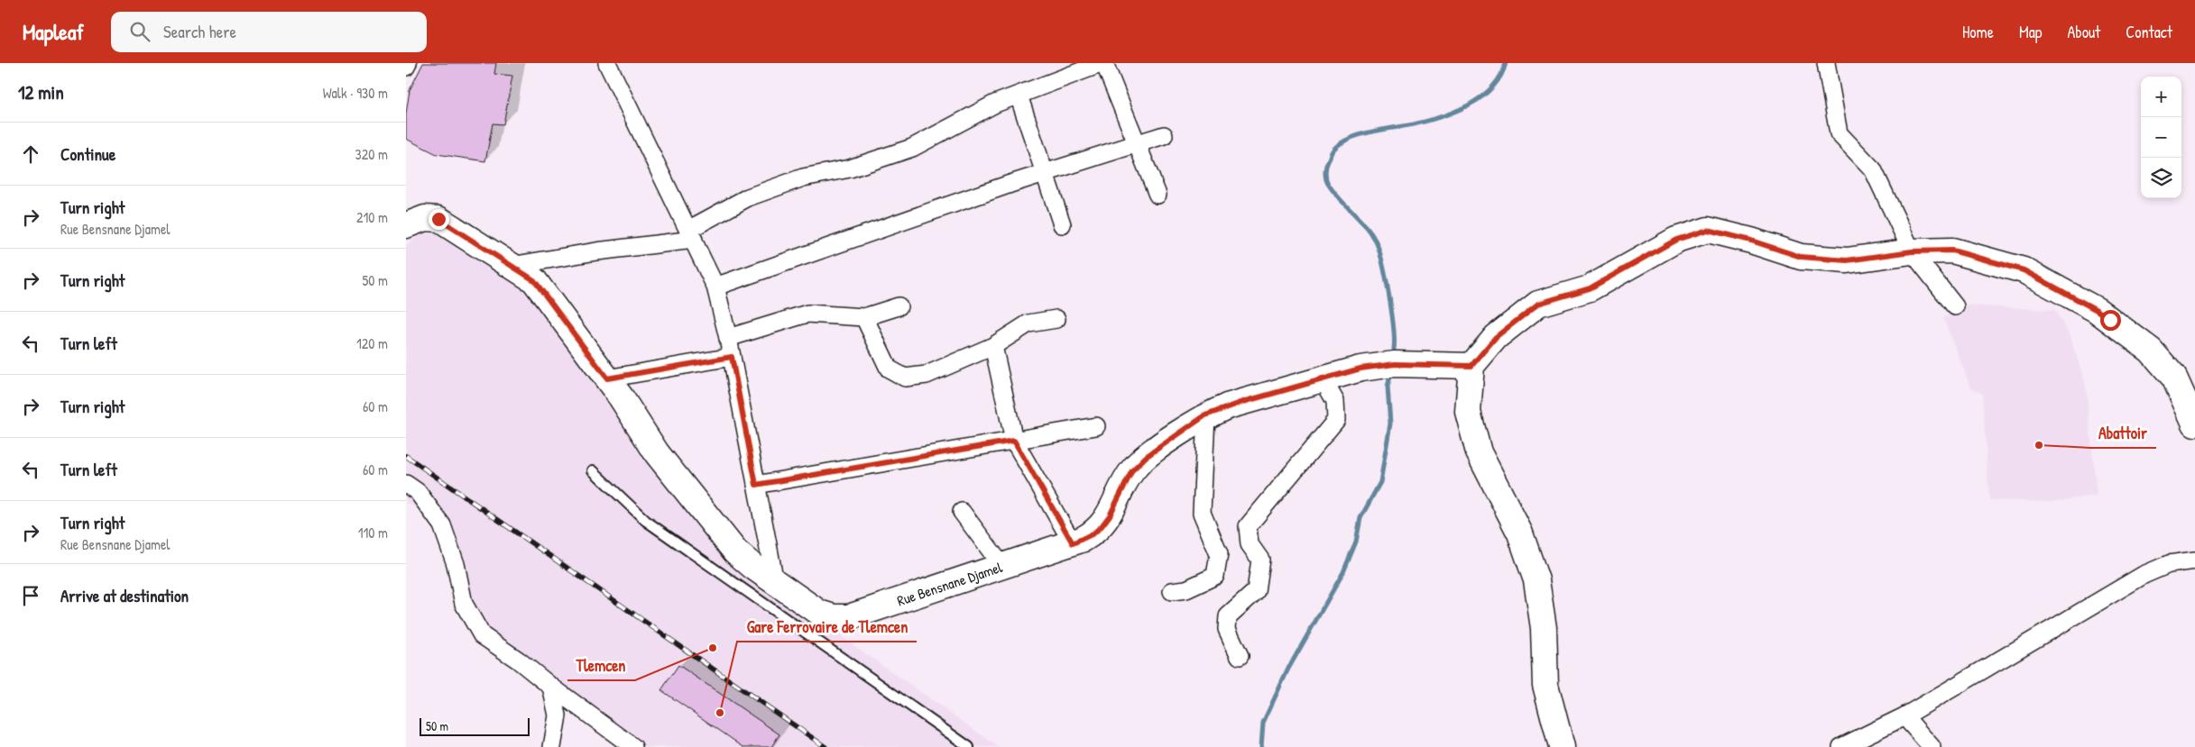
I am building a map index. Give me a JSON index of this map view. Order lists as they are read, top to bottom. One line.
{"streets":{"main road":["Rue Bensnane Djamel"]},"places":["Abattoir","Tlemcen","Gare Ferrovaire de Tlemcen"],"scale_bar":"50 m","page":{"header":"Mapleaf","search":"Search here","nav":["Home","Map","About","Contact"],"heading":["12 min","Walk · 930 m"],"map_buttons":["+","−"],"list":[["Continue","320 m"],["Turn right","Rue Bensnane Djamel","210 m"],["Turn right","50 m"],["Turn left","120 m"],["Turn right","60 m"],["Turn left","60 m"],["Turn right","Rue Bensnane Djamel","110 m"],"Arrive at destination"],"scale":"50 m"}}
